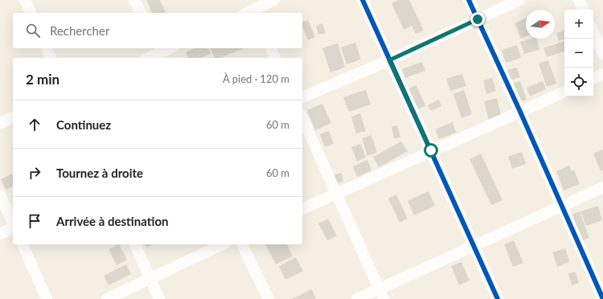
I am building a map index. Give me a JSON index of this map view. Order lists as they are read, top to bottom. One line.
{"north":"right","page":{"map_buttons":["+","−"],"search":"Rechercher","heading":["2 min","À pied · 120 m"],"list":[["Continuez","60 m"],["Tournez à droite","60 m"],"Arrivée à destination"]}}
